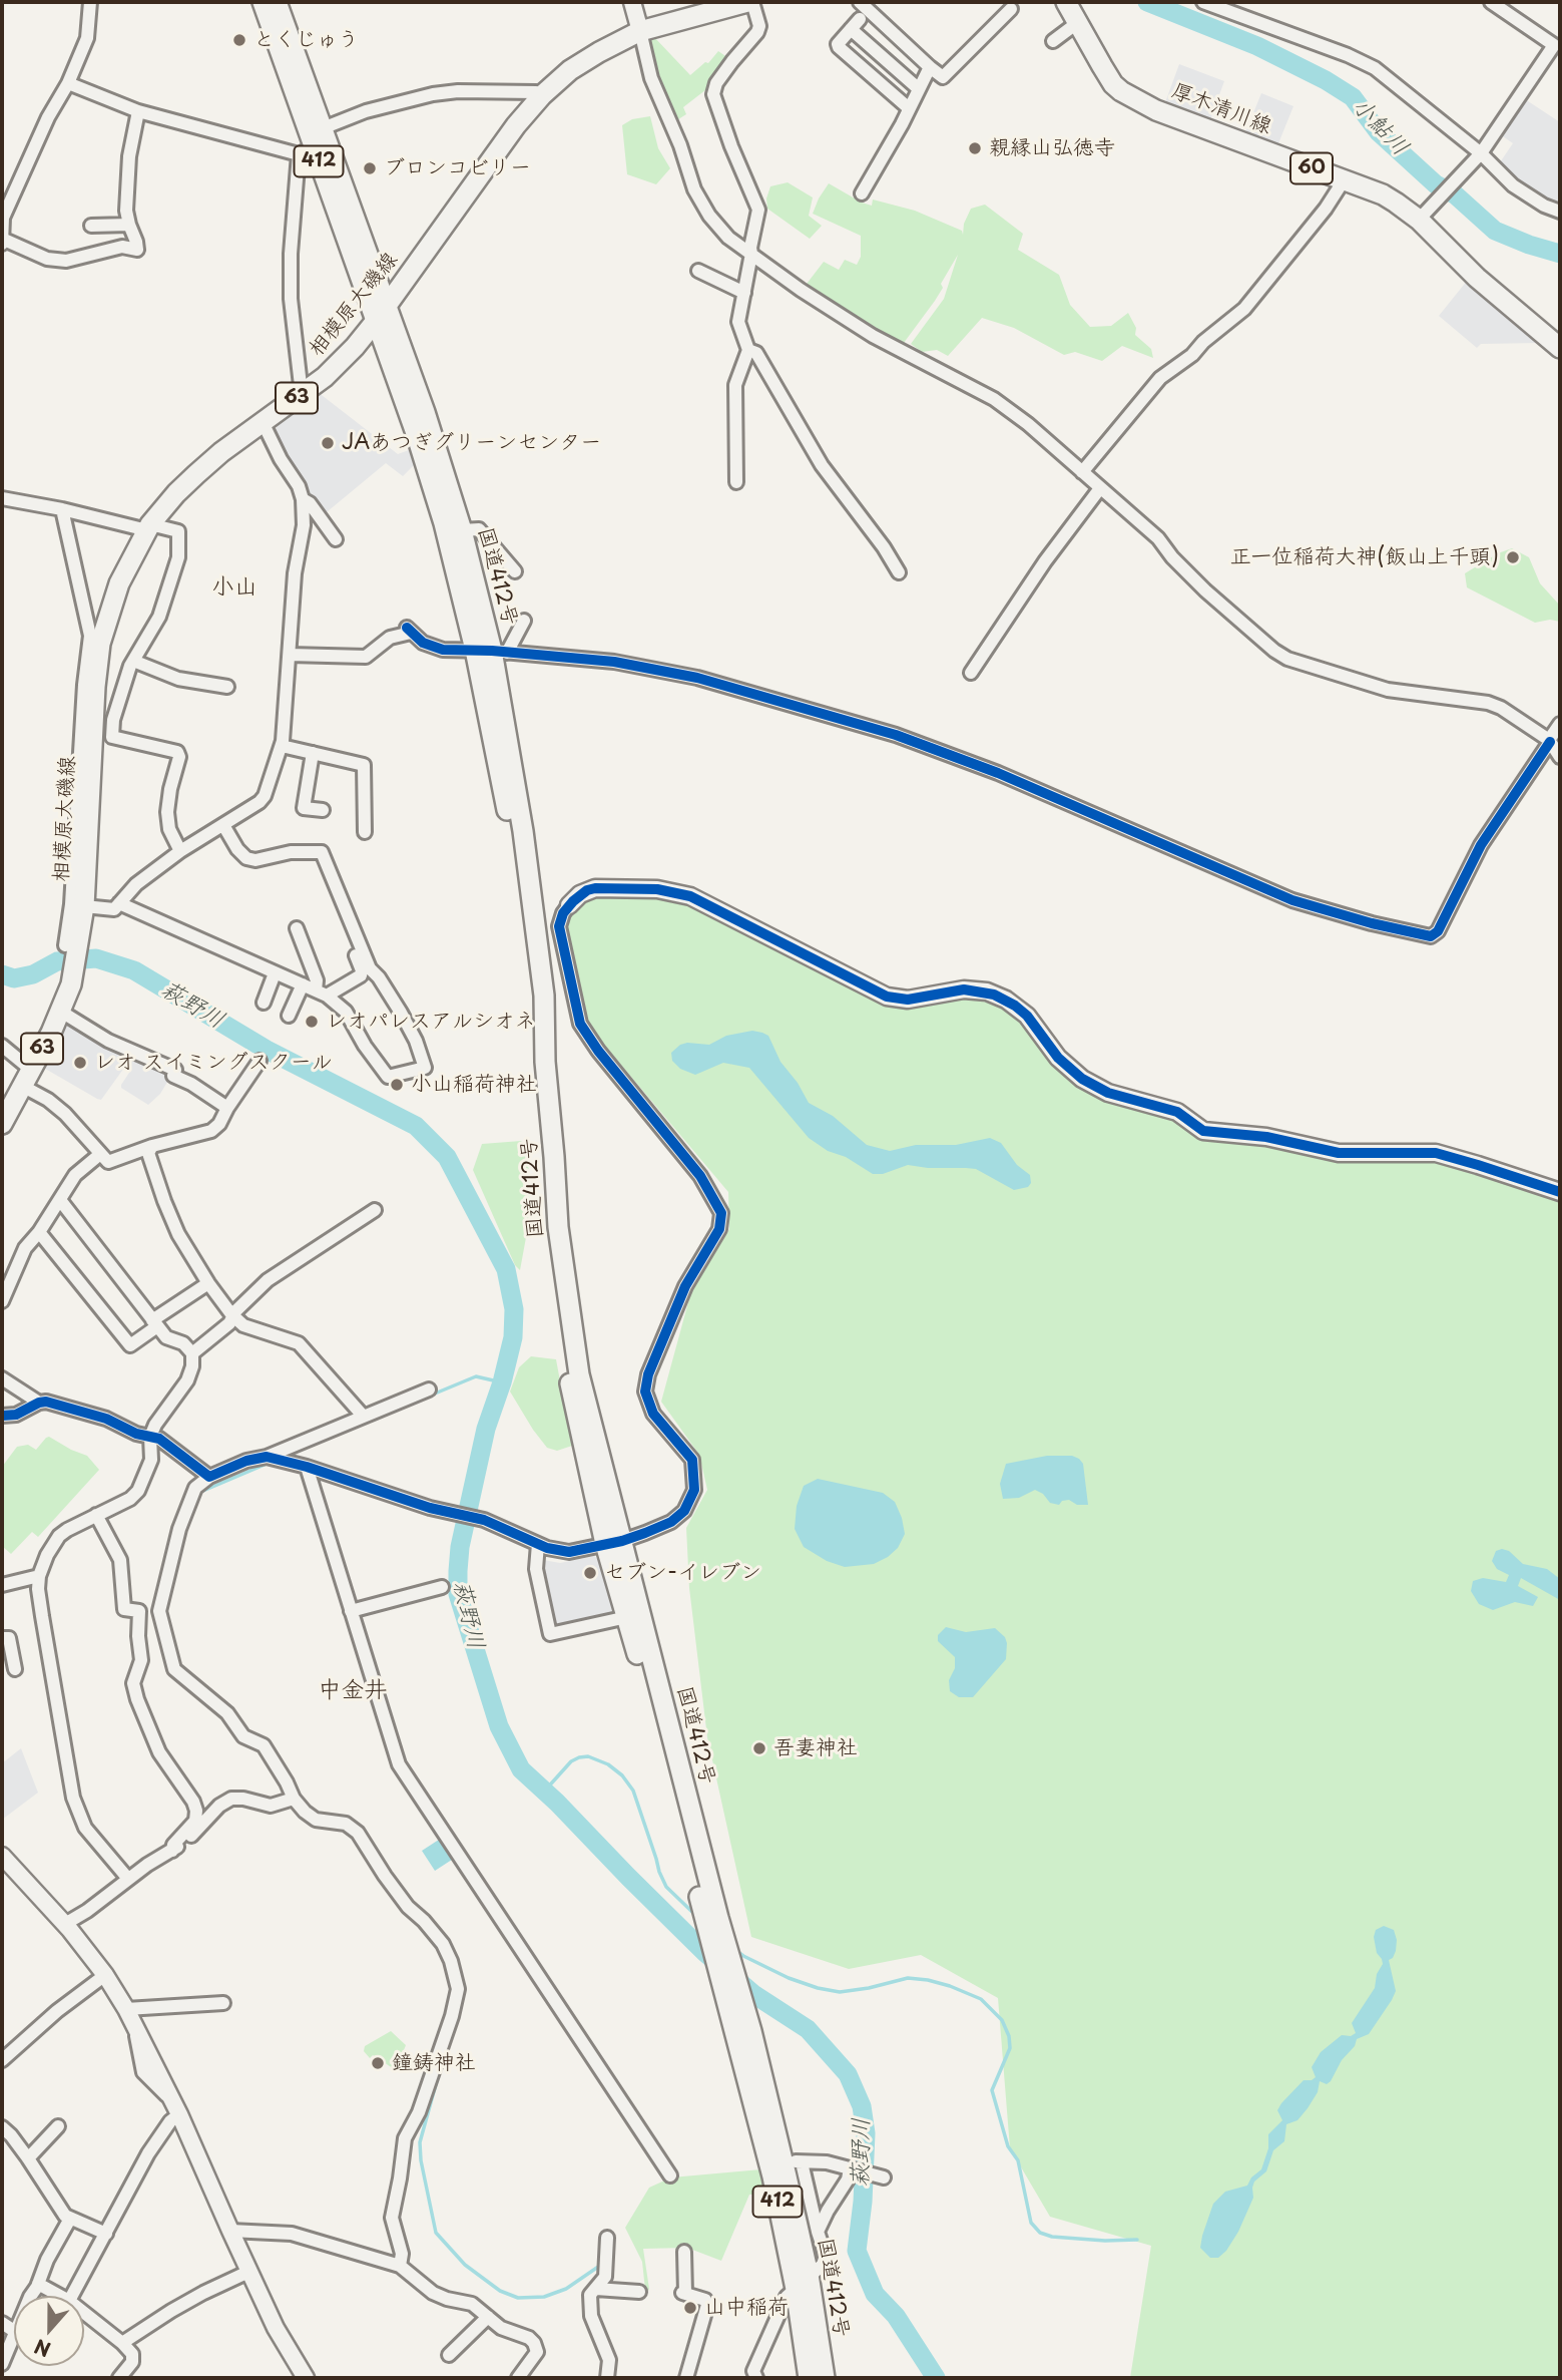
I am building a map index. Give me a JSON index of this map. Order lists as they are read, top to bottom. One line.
{"streets":{"main road":["厚木清川線","412","60","相模原大磯線","63","国道412号"]},"crossings":[["相模原大磯線","国道412号"]],"districts":["小山","中金井"],"water":["小鮎川","萩野川"],"places":["とくじゅう","親縁山弘徳寺","ブロンコビリー","JAあつぎグリーンセンター","正一位稲荷大神(飯山上千頭)","レオパレスアルシオネ","レオ スイミングスクール","小山稲荷神社","セブン-イレブン","吾妻神社","鐘鋳神社","山中稲荷"],"north":"bottom"}
